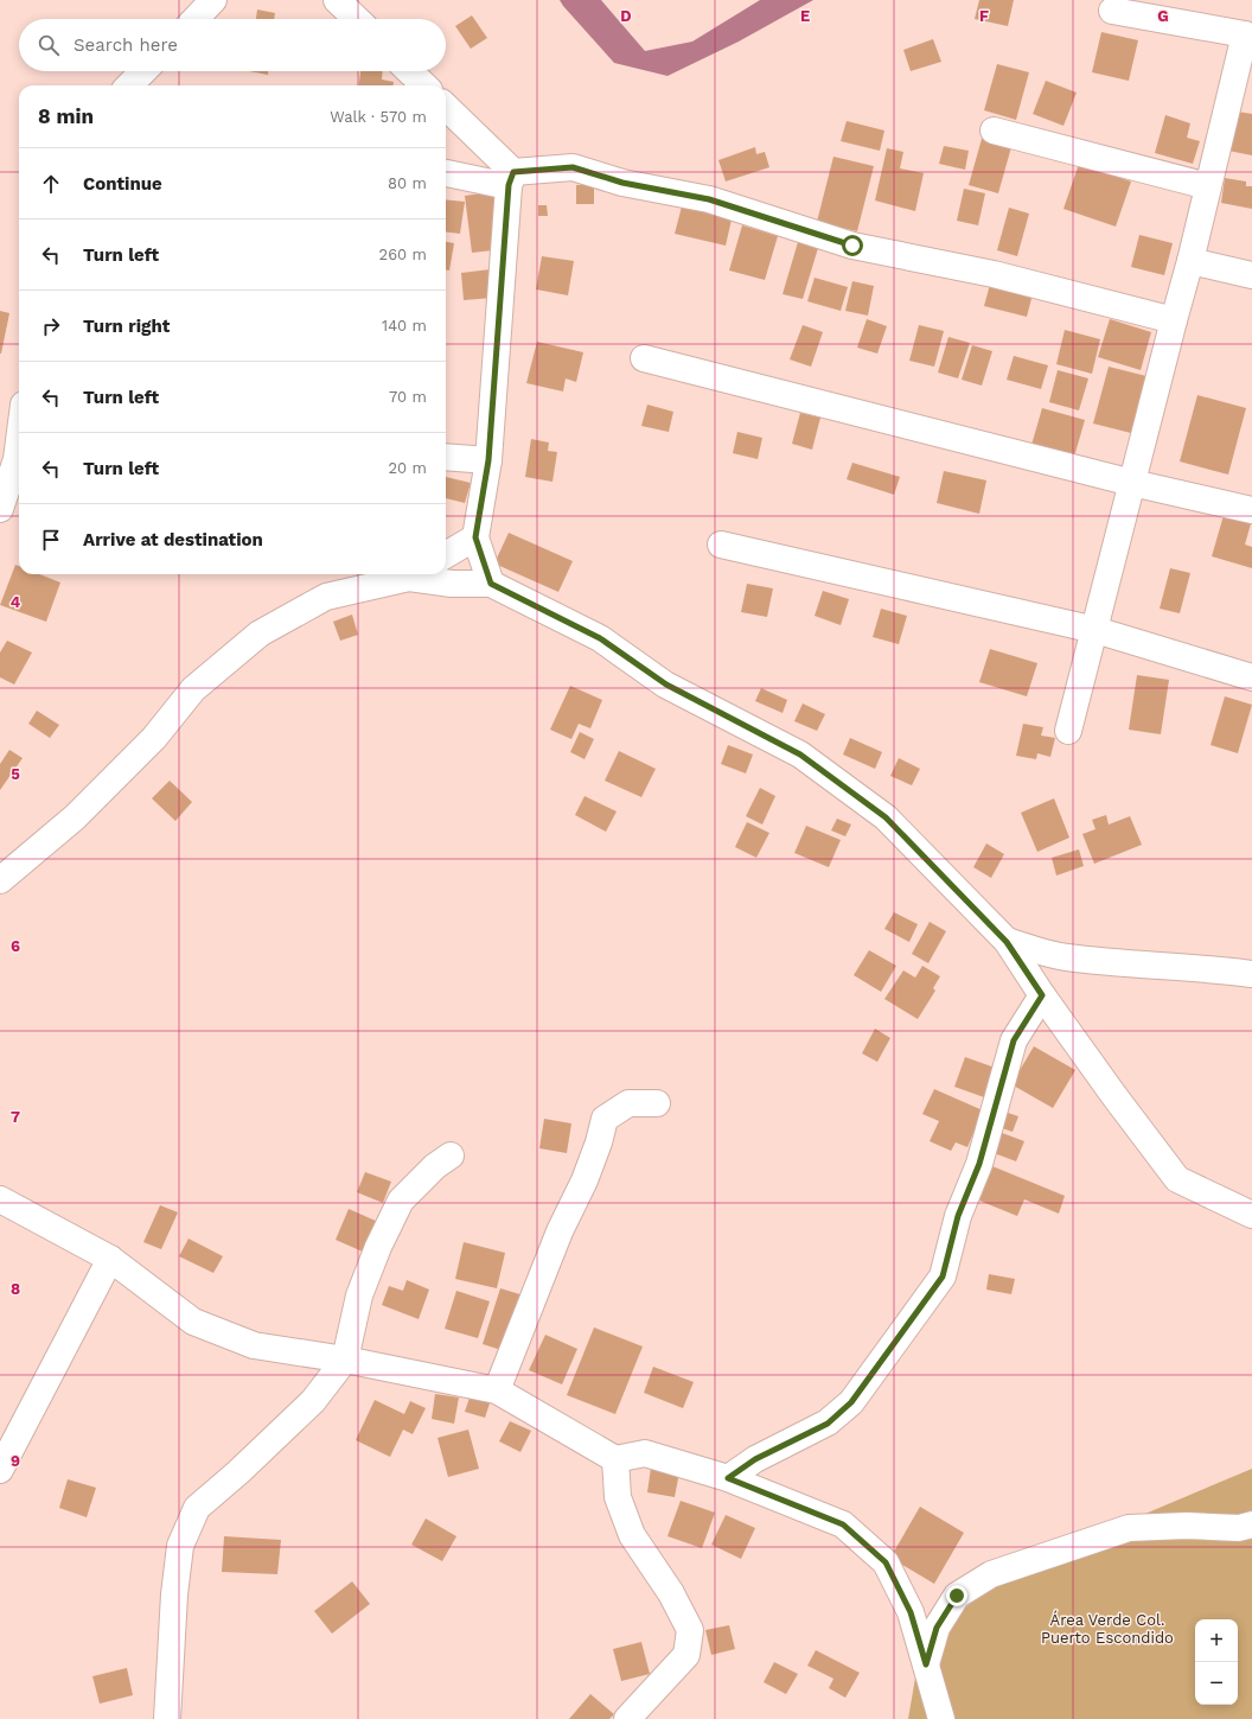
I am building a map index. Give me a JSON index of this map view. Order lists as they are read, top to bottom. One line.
{"parks":["Área Verde Col. Puerto Escondido"],"page":{"search":"Search here","heading":["8 min","Walk · 570 m"],"list":[["Continue","80 m"],["Turn left","260 m"],["Turn right","140 m"],["Turn left","70 m"],["Turn left","20 m"],"Arrive at destination"],"map_buttons":["+","−"]},"grid":{"columns":["D","E","F","G"],"rows":["4","5","6","7","8","9"]}}
